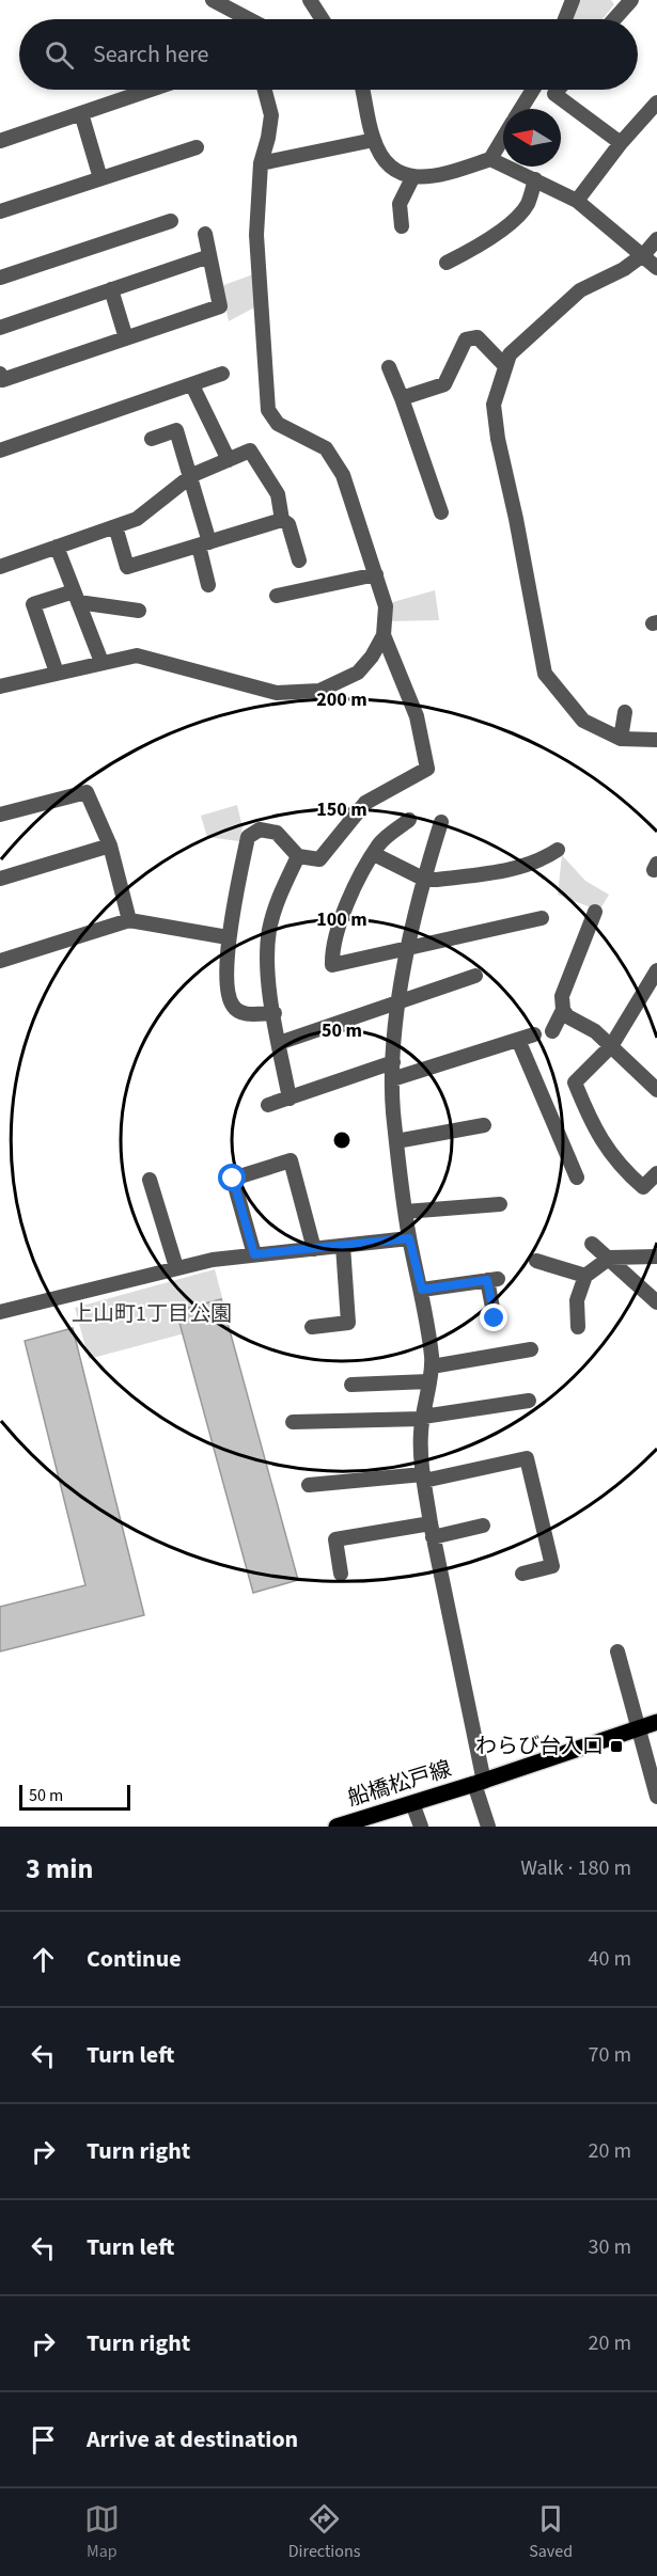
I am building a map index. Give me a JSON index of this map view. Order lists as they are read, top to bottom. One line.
{"streets":{"main road":["船橋松戸線"]},"parks":["上山町1丁目公園"],"places":{"transit":["わらび台入口"]},"scale_bar":"50 m","north":"left","page":{"search":"Search here","scale":"50 m","heading":["3 min","Walk · 180 m"],"list":[["Continue","40 m"],["Turn left","70 m"],["Turn right","20 m"],["Turn left","30 m"],["Turn right","20 m"],"Arrive at destination"],"nav":["Map","Directions","Saved"]},"rings":["200 m","150 m","100 m","50 m"]}
